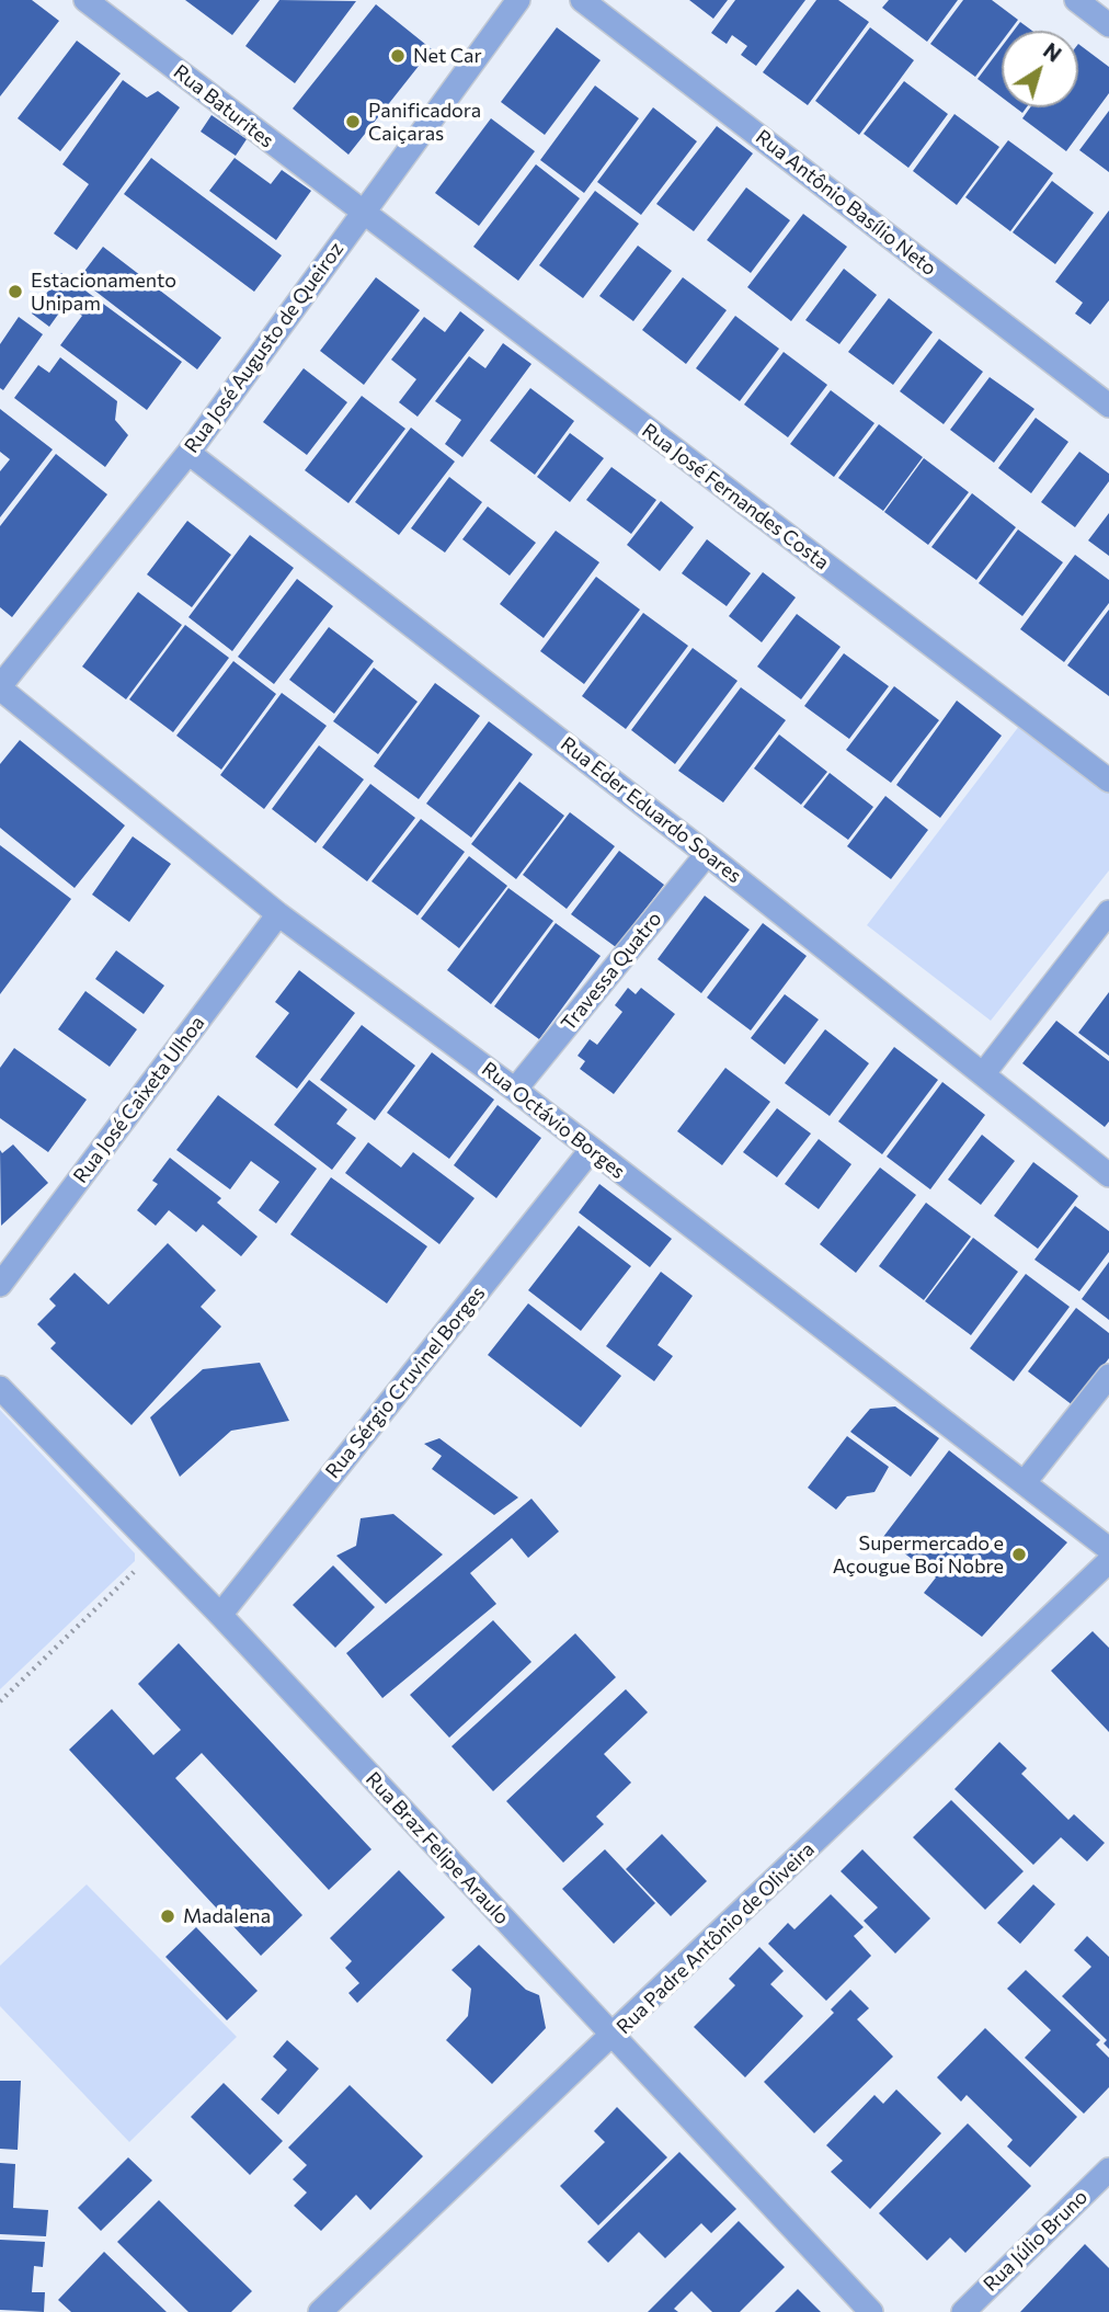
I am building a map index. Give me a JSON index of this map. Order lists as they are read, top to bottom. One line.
{"streets":{"street":["Rua Baturites","Rua Antônio Basílio Neto","Rua José Augusto de Queiroz","Rua José Fernandes Costa","Rua Eder Eduardo Soares","Travessa Quatro","Rua José Caixeta Ulhoa","Rua Octávio Borges","Rua Sérgio Cruvinel Borges","Rua Braz Felipe Araulo","Rua Padre Antônio de Oliveira","Rua Júlio Bruno"]},"crossings":[["Rua Baturites","Rua José Augusto de Queiroz"],["Rua Baturites","Rua José Fernandes Costa"],["Rua José Augusto de Queiroz","Rua José Fernandes Costa"],["Rua José Augusto de Queiroz","Rua Eder Eduardo Soares"],["Rua José Augusto de Queiroz","Rua Octávio Borges"],["Rua Eder Eduardo Soares","Travessa Quatro"],["Travessa Quatro","Rua Octávio Borges"],["Rua José Caixeta Ulhoa","Rua Octávio Borges"],["Rua Octávio Borges","Rua Sérgio Cruvinel Borges"],["Rua Sérgio Cruvinel Borges","Rua Braz Felipe Araulo"],["Rua Braz Felipe Araulo","Rua Padre Antônio de Oliveira"]],"places":["Net Car","Panificadora Caiçaras","Estacionamento Unipam","Supermercado e Açougue Boi Nobre","Madalena"],"north":"top right"}
